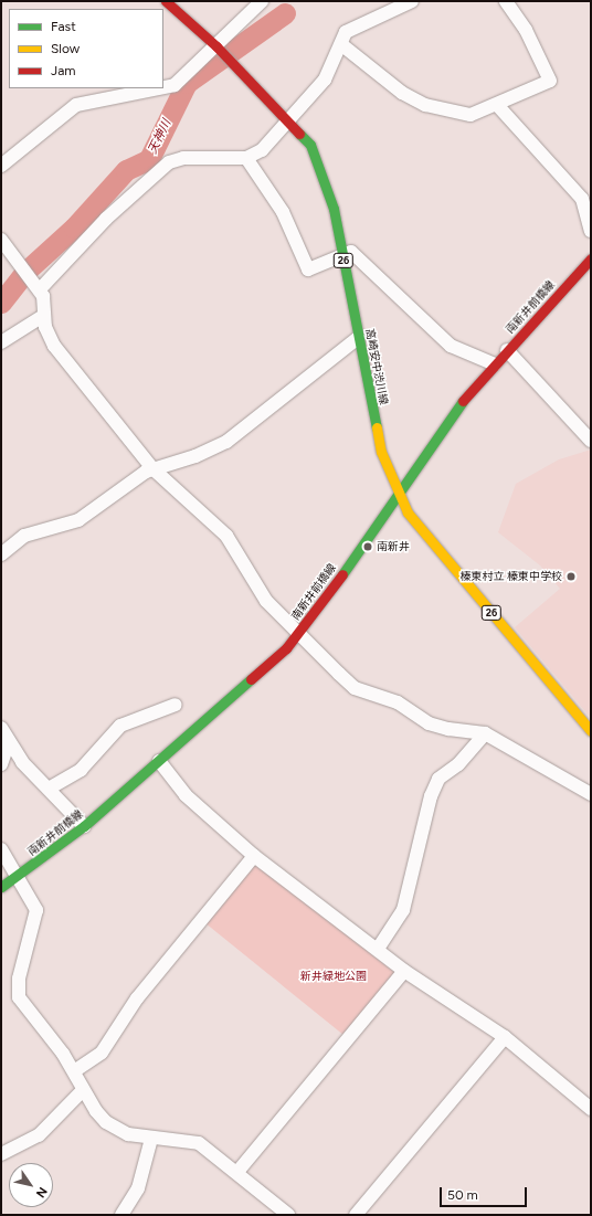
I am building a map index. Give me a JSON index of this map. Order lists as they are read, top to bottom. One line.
{"streets":{"main road":["26","南新井前橋線","高崎安中渋川線"]},"crossings":[["南新井前橋線","高崎安中渋川線"]],"water":["天神川"],"parks":["新井緑地公園"],"places":["南新井","榛東村立 榛東中学校"],"legend":["Fast","Slow","Jam"],"scale_bar":"50 m","north":"bottom right"}
